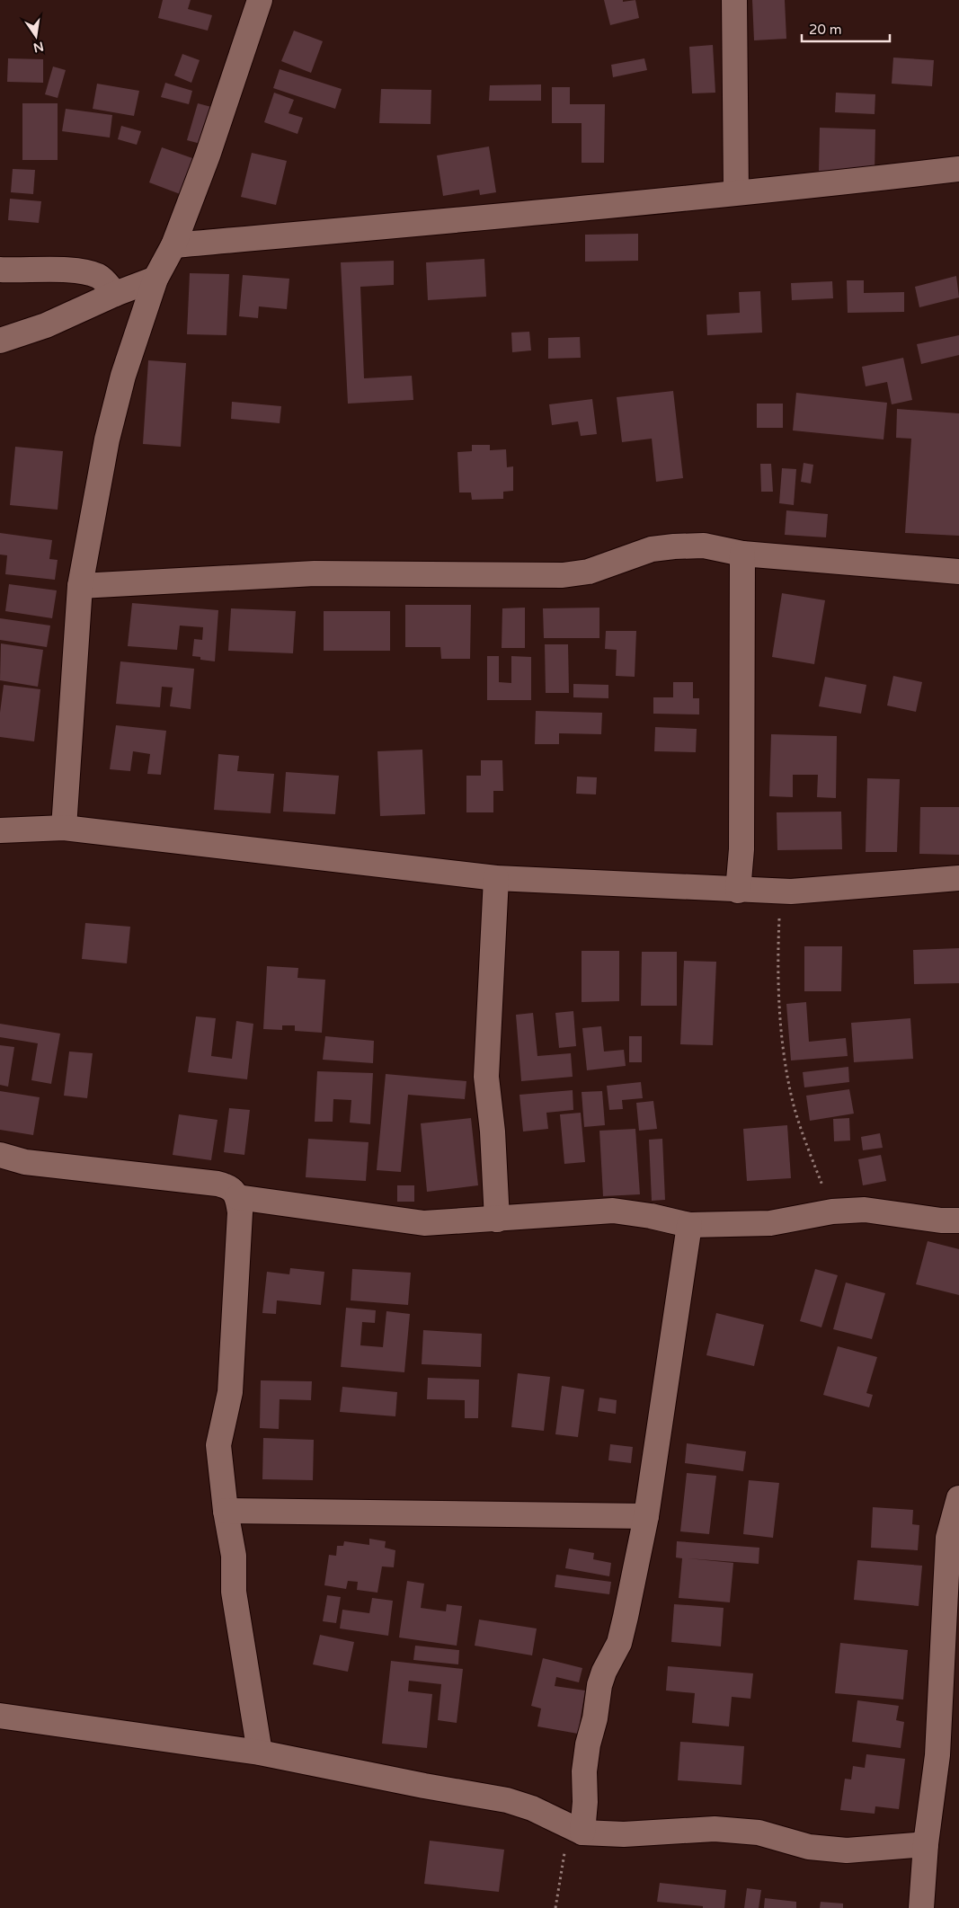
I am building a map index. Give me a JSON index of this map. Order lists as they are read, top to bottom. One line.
{"scale_bar":"20 m","north":"bottom"}
